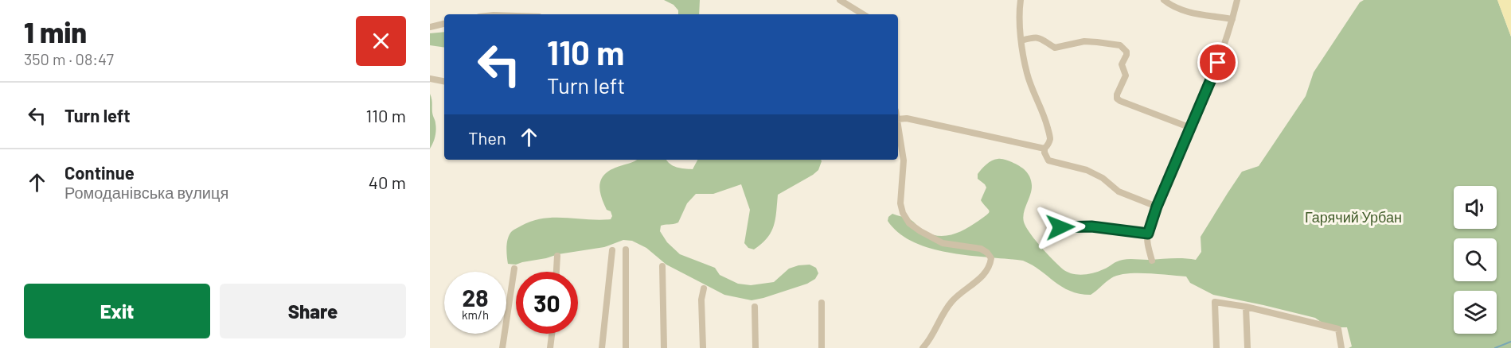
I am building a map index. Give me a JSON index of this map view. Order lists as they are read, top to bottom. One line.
{"parks":["Гарячий Урбан"],"page":{"heading":["1 min","350 m · 08:47"],"turn":["110 m","Turn left"],"list":[{"name":"Turn left","value":"110 m"},{"name":"Continue","note":"Ромоданівська вулиця","value":"40 m"}],"then":"Then","speed":"28 km/h","limit":"30","buttons":["Exit","Share"]}}
